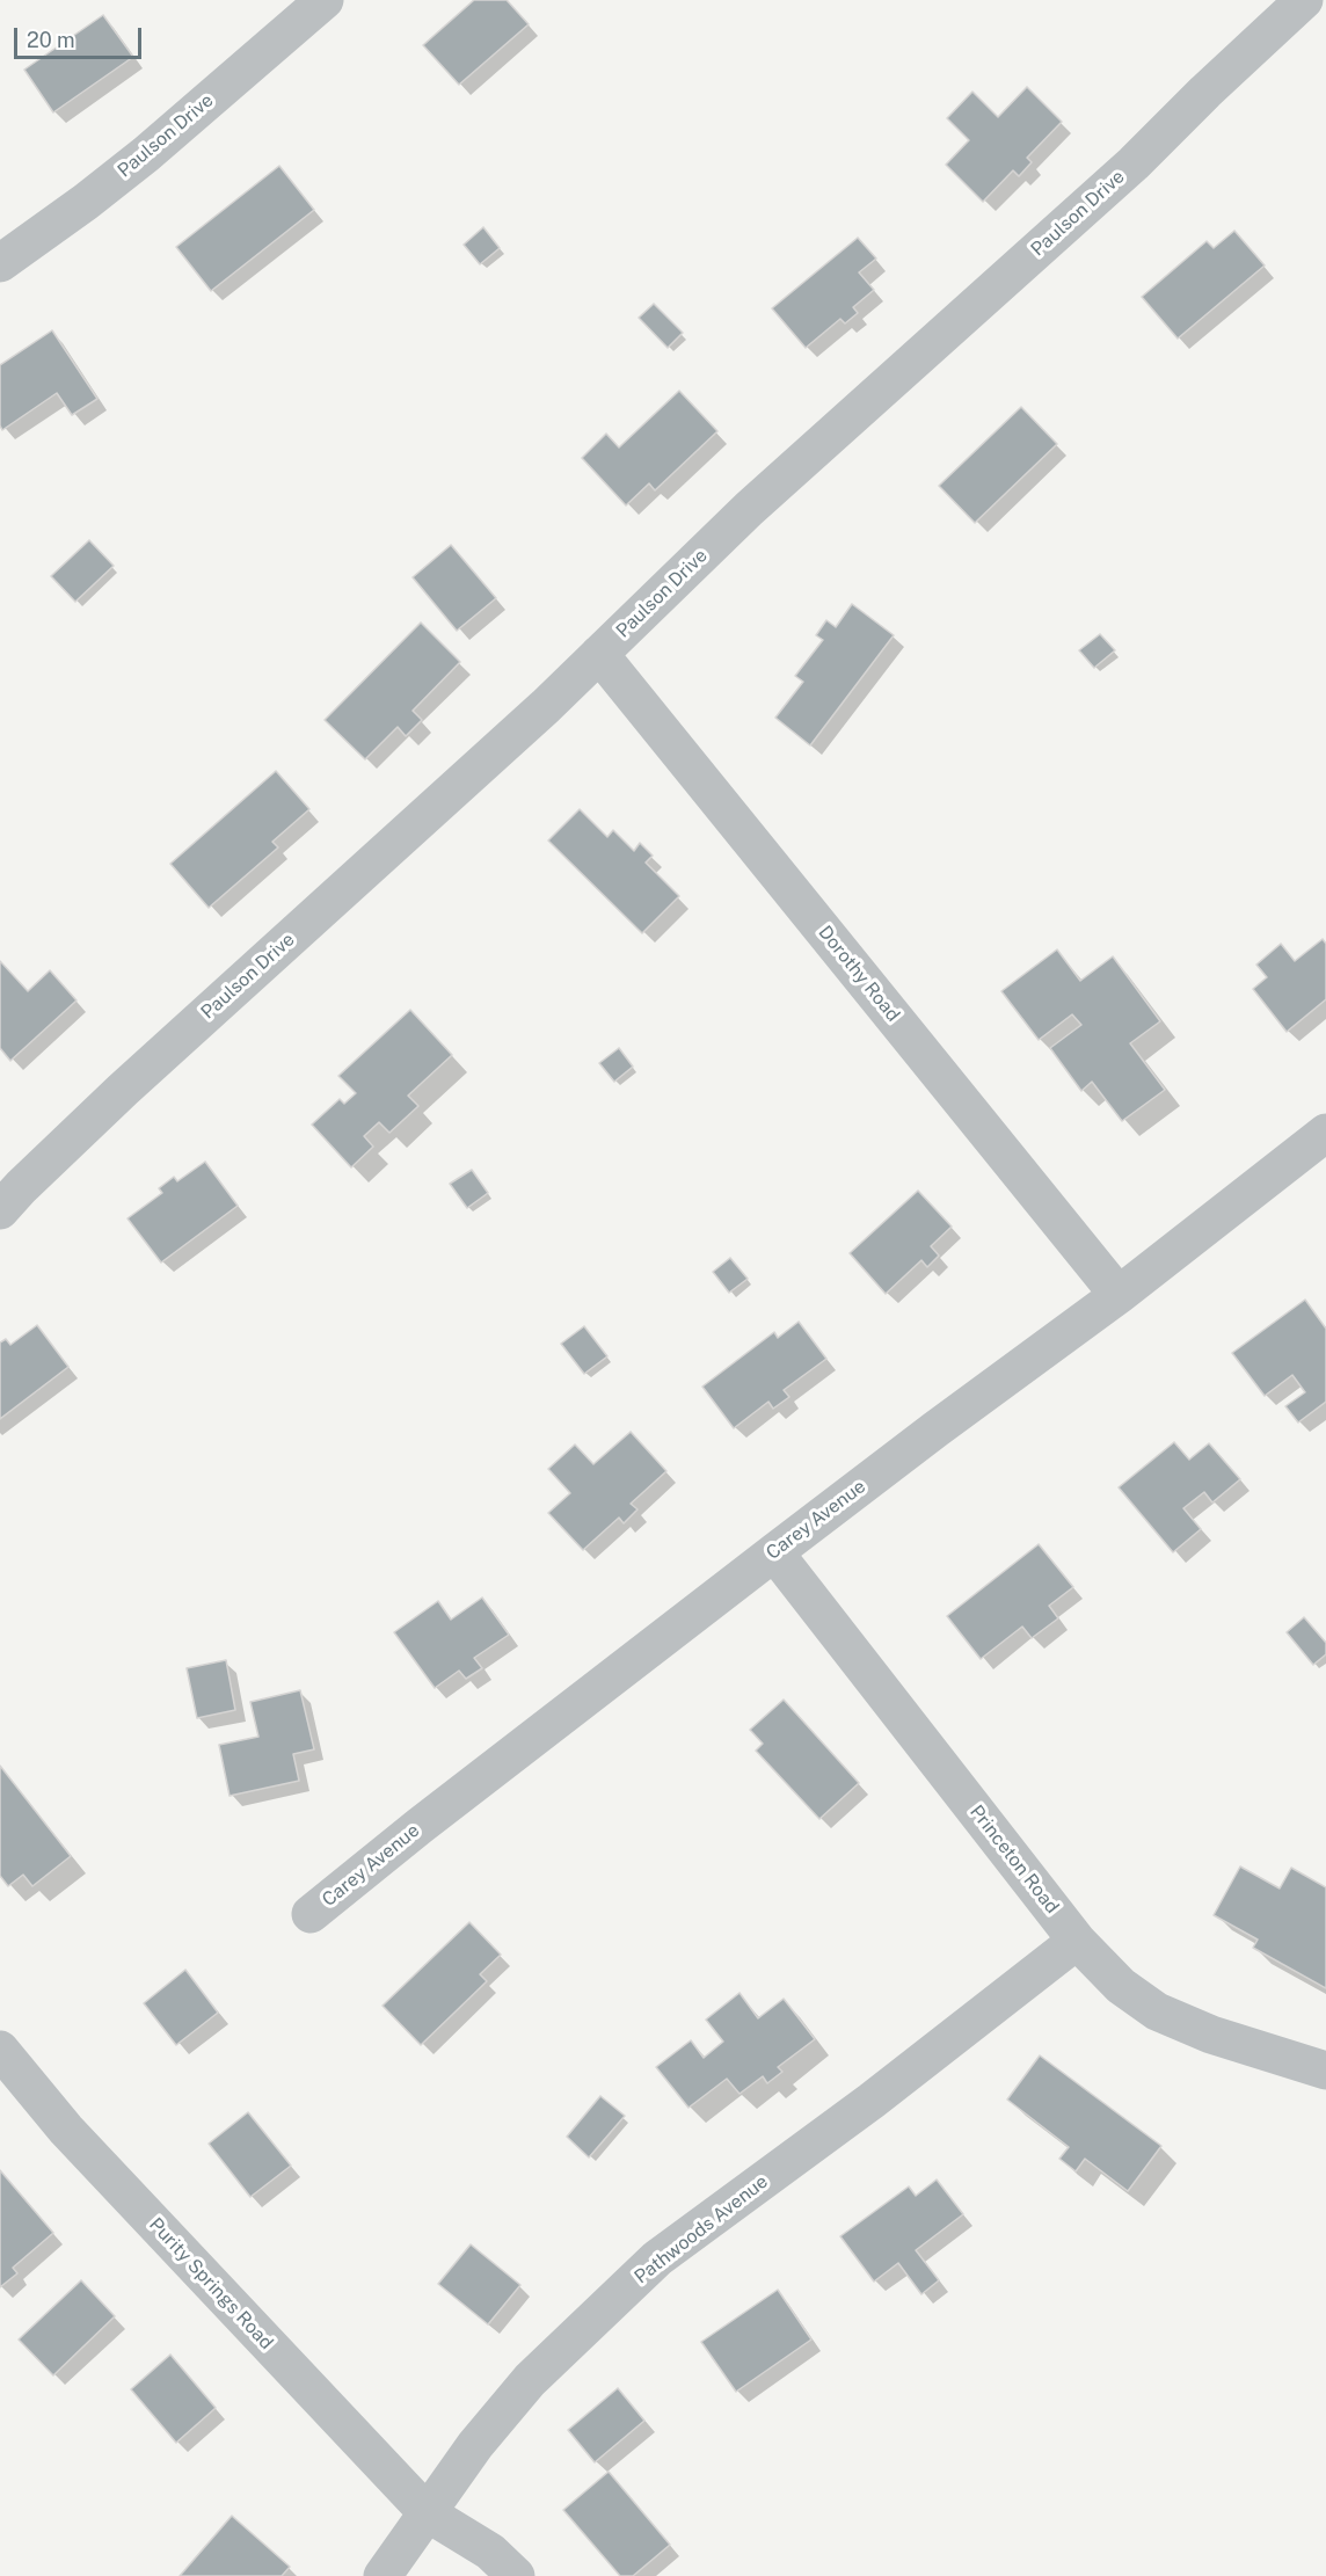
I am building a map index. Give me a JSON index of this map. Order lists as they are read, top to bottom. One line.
{"streets":{"street":["Paulson Drive","Dorothy Road","Carey Avenue","Princeton Road","Pathwoods Avenue","Purity Springs Road"]},"crossings":[["Paulson Drive","Dorothy Road"],["Dorothy Road","Carey Avenue"],["Carey Avenue","Princeton Road"],["Princeton Road","Pathwoods Avenue"],["Pathwoods Avenue","Purity Springs Road"]],"scale_bar":"20 m"}
